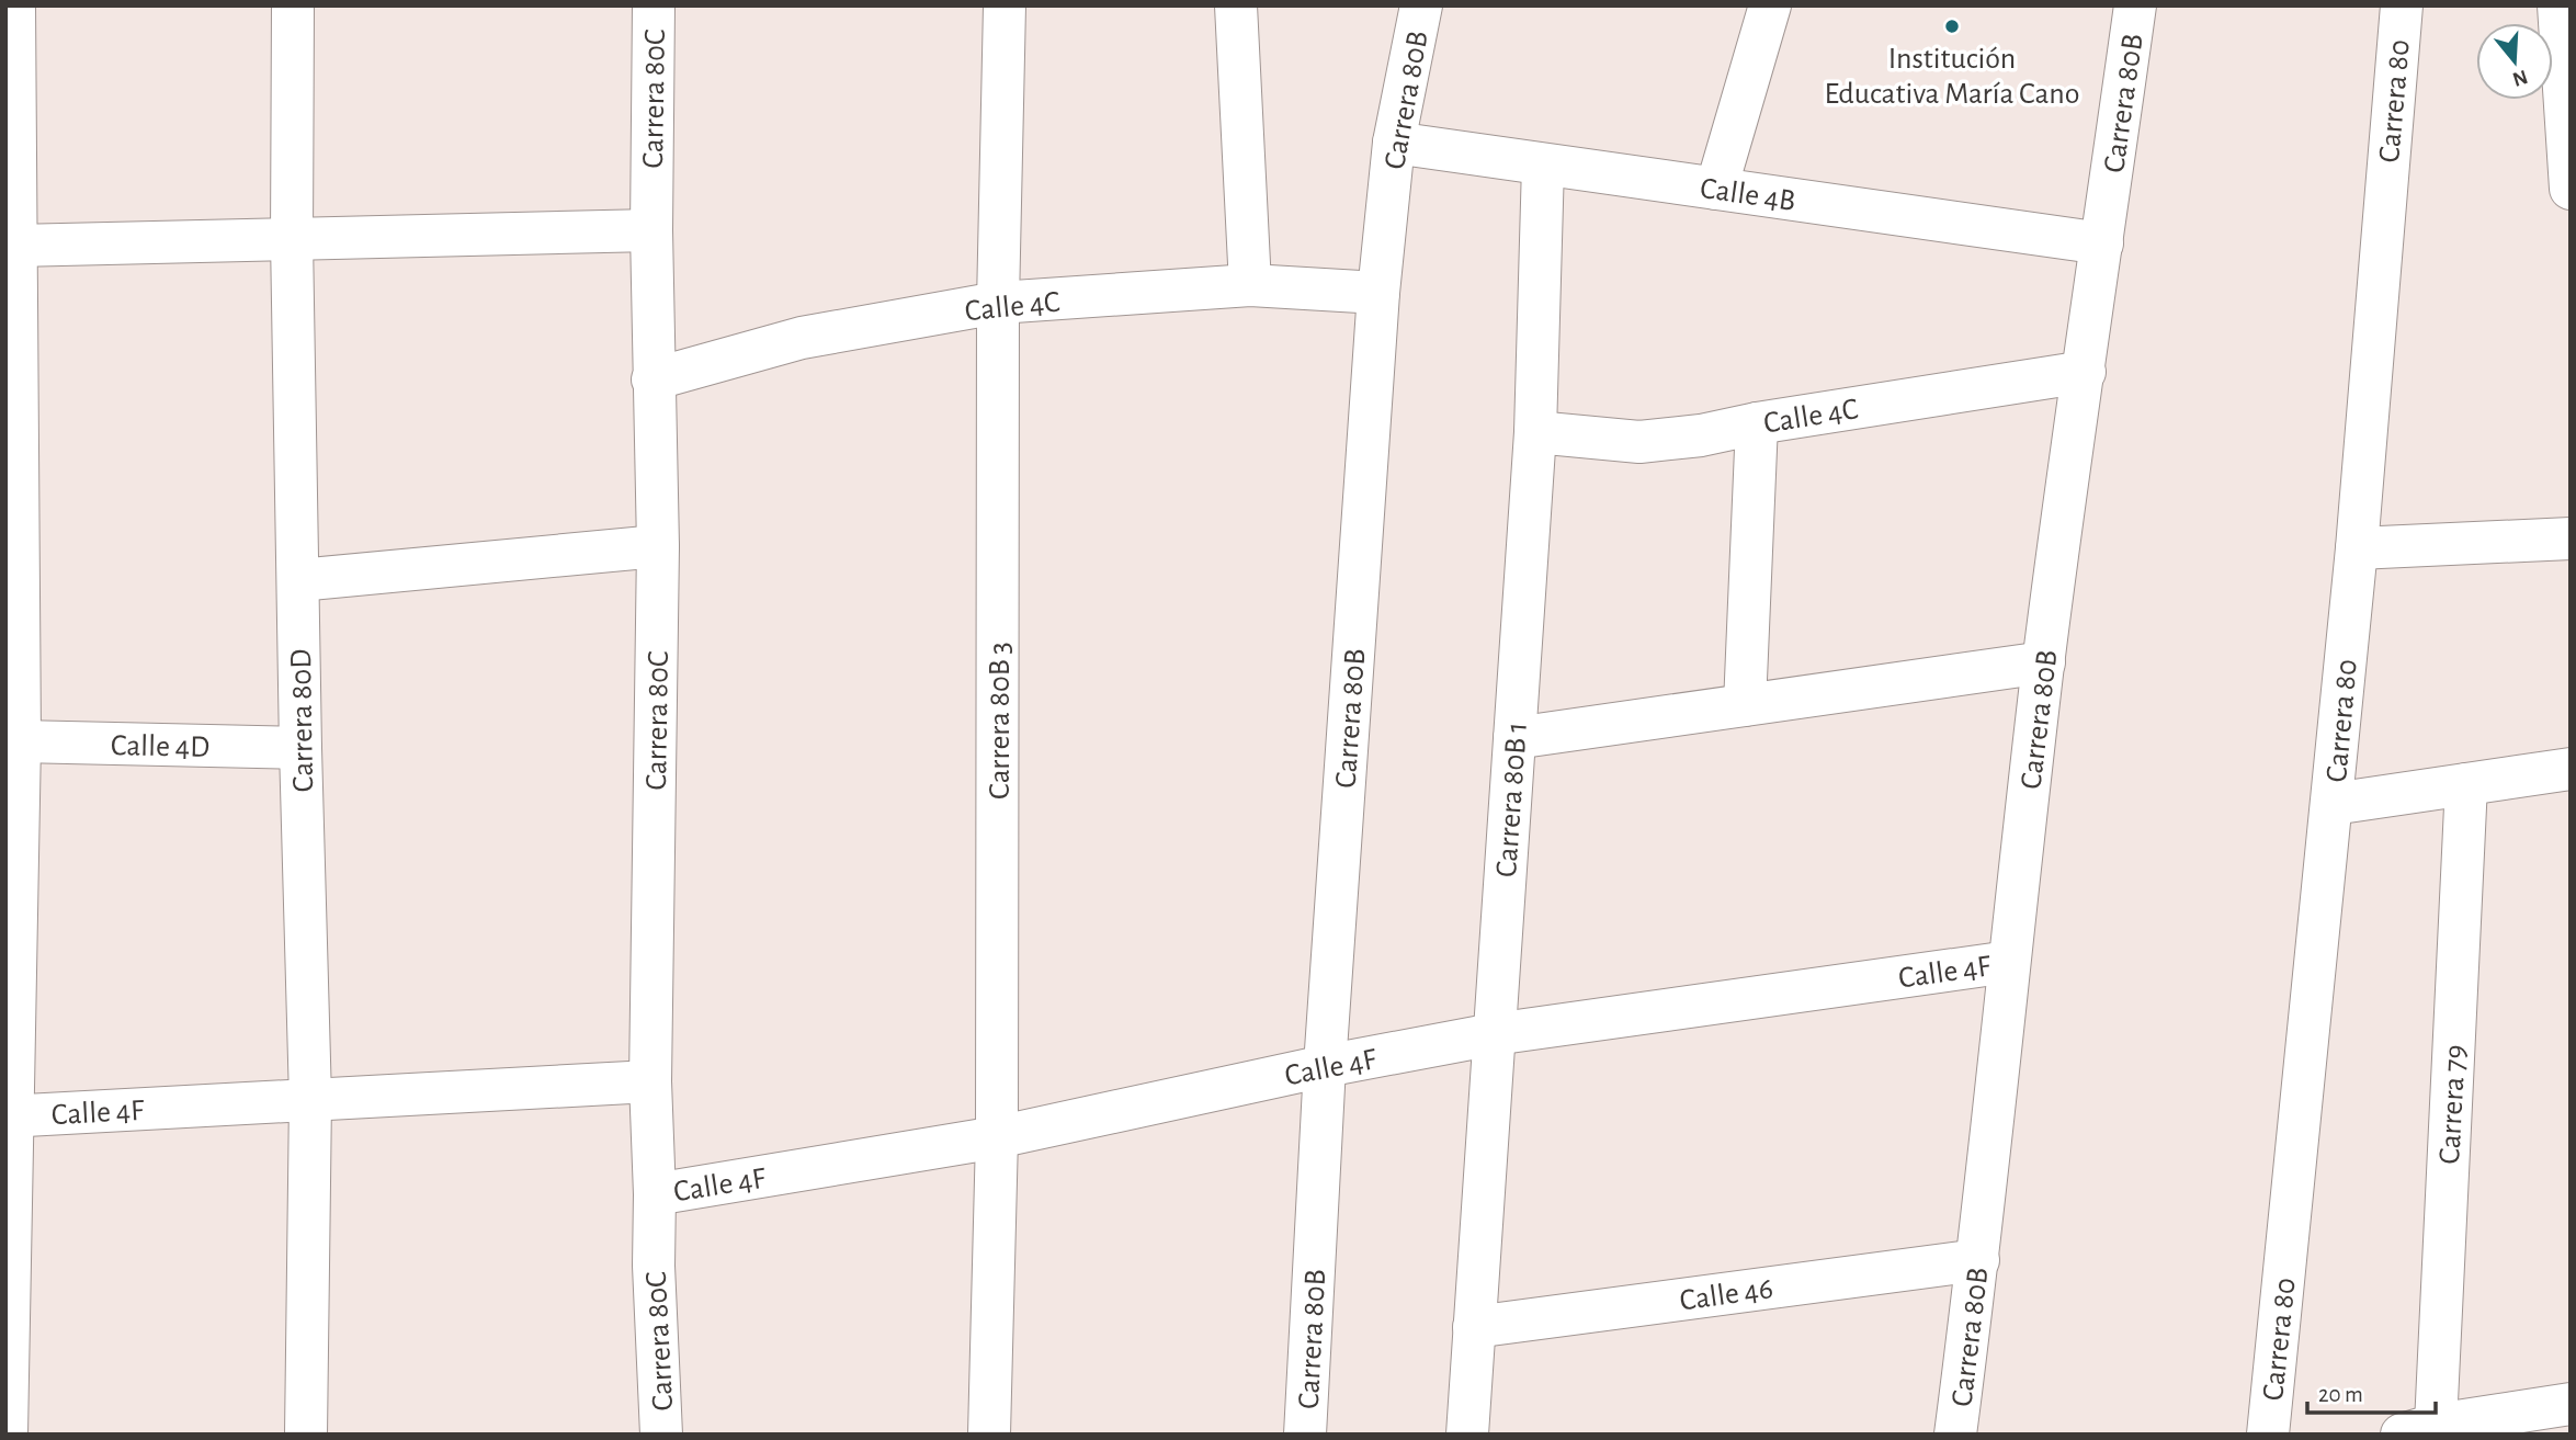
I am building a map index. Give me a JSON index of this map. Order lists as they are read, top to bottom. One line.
{"streets":{"street":["Carrera 80C","Carrera 80B","Carrera 80","Calle 4B","Calle 4C","Carrera 80D","Carrera 80B 3","Calle 4D","Carrera 80B 1","Calle 4F","Carrera 79","Calle 46"]},"crossings":[["Carrera 80C","Calle 4C"],["Carrera 80C","Calle 4F"],["Carrera 80B","Calle 4B"],["Carrera 80B","Calle 4C"],["Carrera 80B","Calle 4F"],["Carrera 80B","Calle 46"],["Calle 4B","Carrera 80B 1"],["Calle 4C","Carrera 80B 3"],["Calle 4C","Carrera 80B 1"],["Carrera 80D","Calle 4D"],["Carrera 80D","Calle 4F"],["Carrera 80B 3","Calle 4F"],["Carrera 80B 1","Calle 4F"],["Carrera 80B 1","Calle 46"]],"places":["Institución Educativa María Cano"],"scale_bar":"20 m","north":"bottom"}
